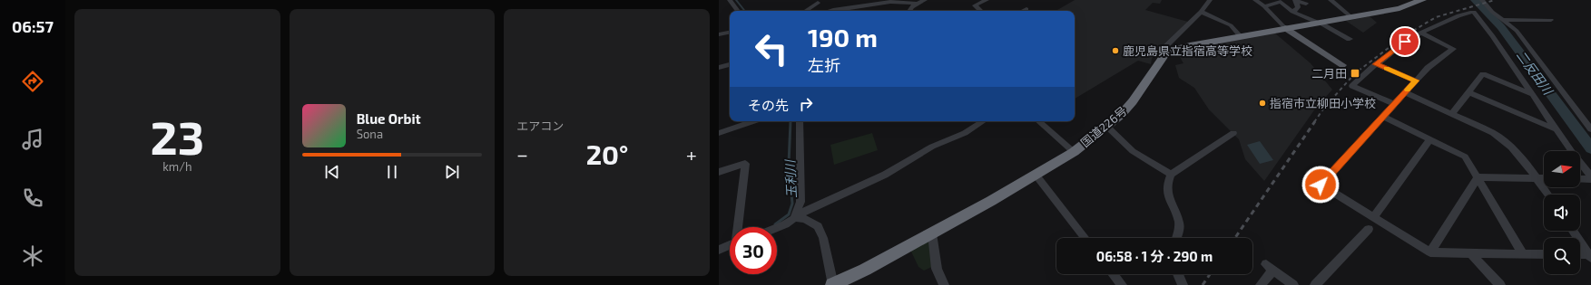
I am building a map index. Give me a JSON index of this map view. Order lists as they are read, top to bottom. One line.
{"streets":{"highway":["国道226号"]},"water":["二反田川","玉利川"],"places":{"other":["鹿児島県立指宿高等学校","指宿市立柳田小学校"],"transit":["二月田"]},"north":"right","page":{"tabs":"06:57","tile":[["23","km/h"],"エアコン"],"turn":["190 m","左折"],"then":"その先","song":["Blue Orbit","Sona"],"heat":["−","20°","+"],"limit":"30","trip":"06:58 · 1 分 · 290 m"}}
